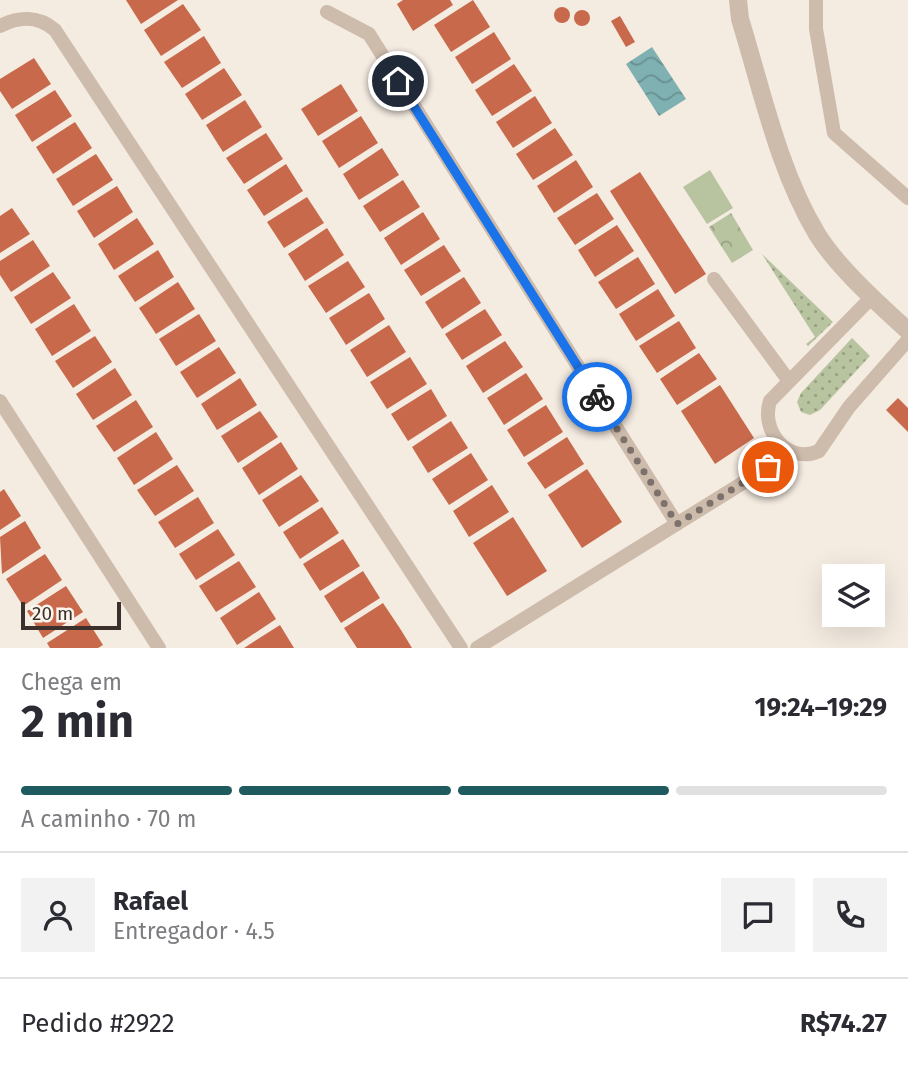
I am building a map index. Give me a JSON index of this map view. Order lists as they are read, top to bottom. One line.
{"scale_bar":"20 m","page":{"scale":"20 m","heading":["2 min","Chega em","19:24–19:29"],"panel":["Rafael","Entregador · 4.5","Pedido #2922","R$74.27"],"bar":"A caminho · 70 m"}}
